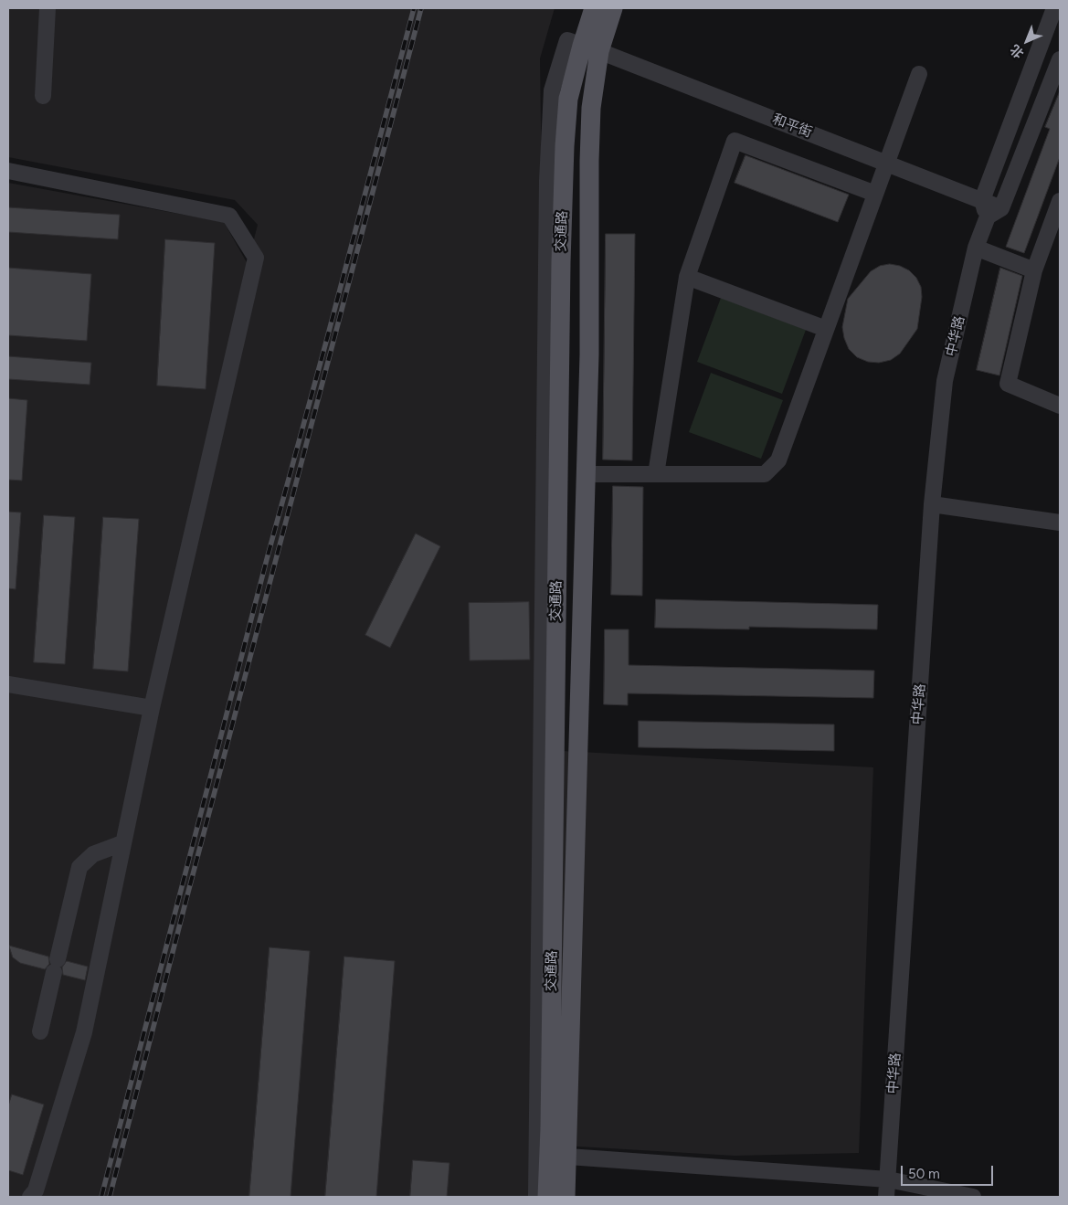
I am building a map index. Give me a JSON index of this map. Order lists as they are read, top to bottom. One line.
{"streets":{"main road":["交通路"],"street":["和平街","中华路"]},"crossings":[["和平街","交通路"]],"scale_bar":"50 m","north":"bottom left"}
